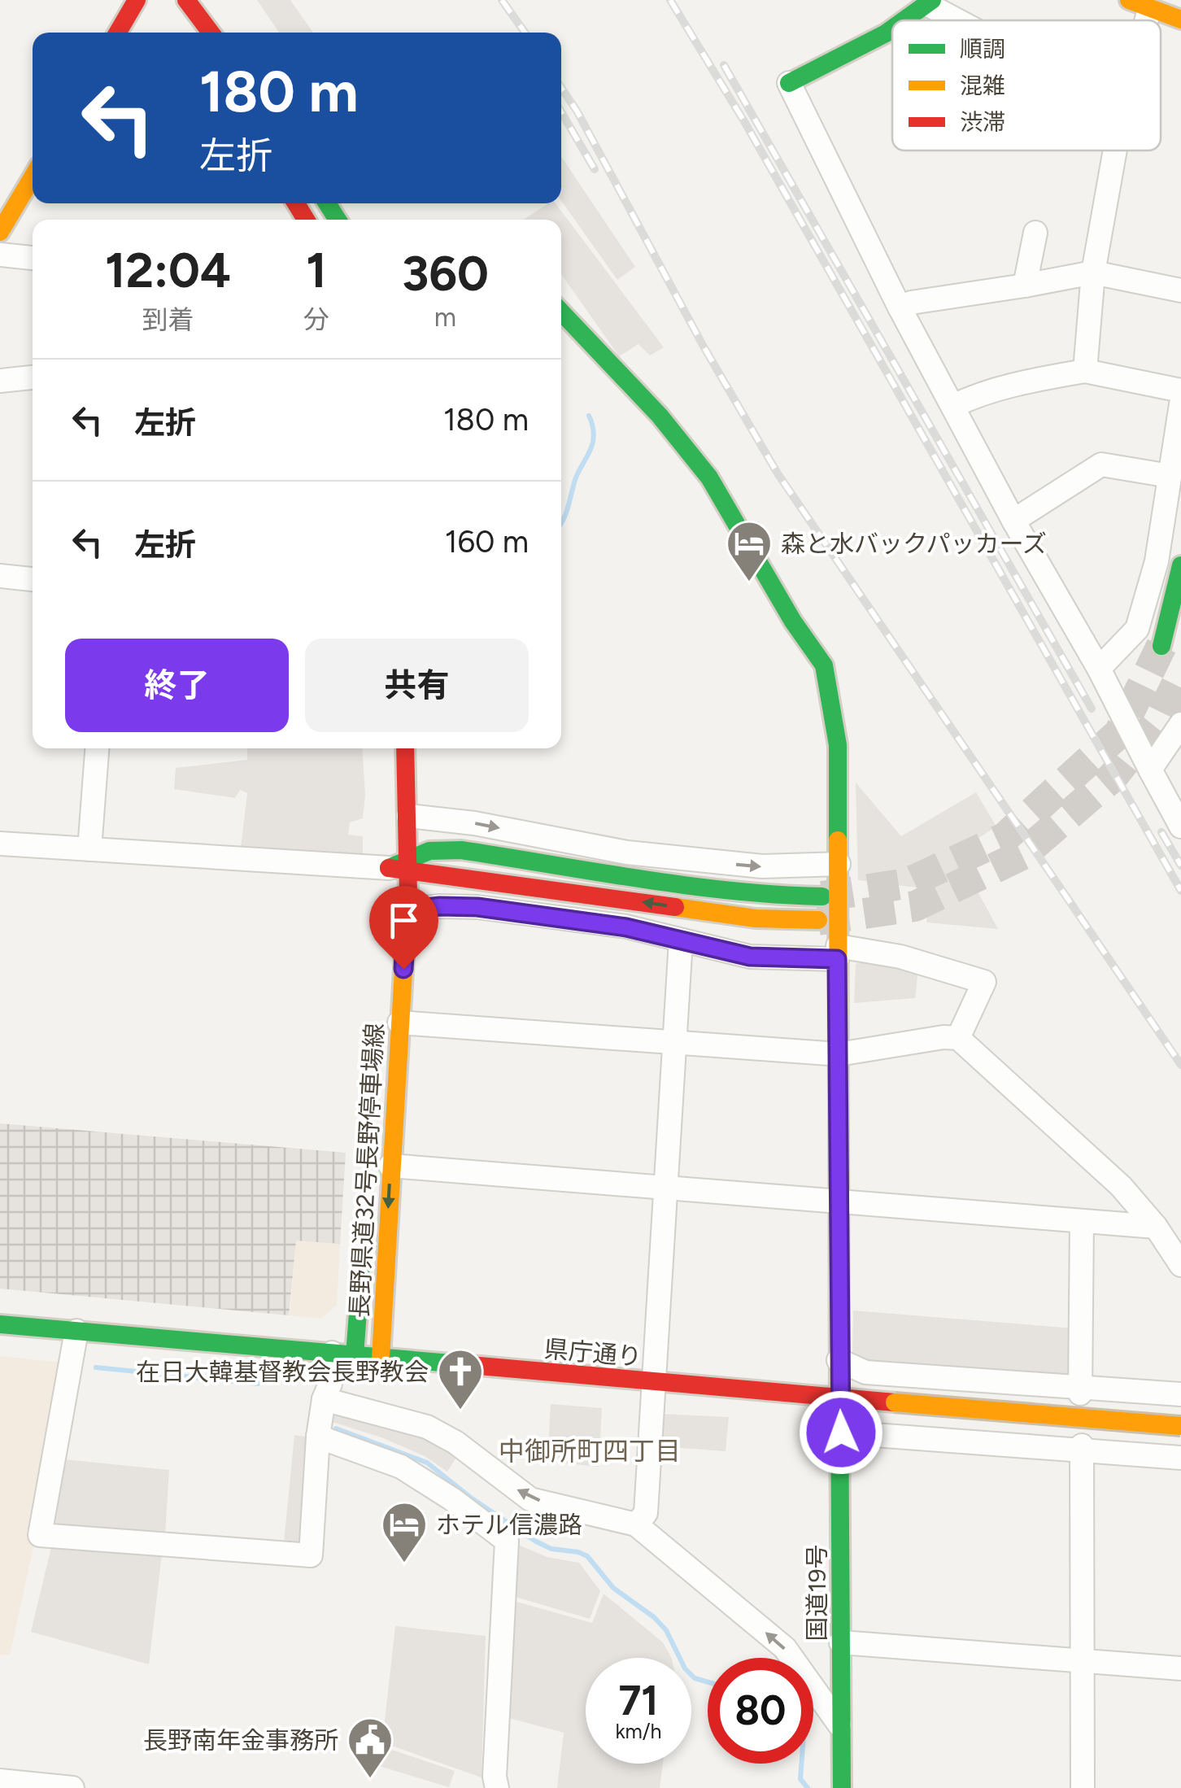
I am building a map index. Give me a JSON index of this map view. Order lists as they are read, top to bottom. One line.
{"streets":{"main road":["長野県道32号長野停車場線","県庁通り","国道19号"]},"crossings":[["長野県道32号長野停車場線","県庁通り"],["県庁通り","国道19号"]],"districts":["中御所町四丁目"],"places":{"hotel":["森と水バックパッカーズ","ホテル信濃路"],"church":["在日大韓基督教会長野教会"],"public building":["長野南年金事務所"]},"legend":["順調","混雑","渋滞"],"page":{"turn":["180 m","左折"],"eta":["12:04","到着","1","分","360","m"],"list":[{"name":"左折","value":"180 m"},{"name":"左折","value":"160 m"}],"buttons":["終了","共有"],"speed":"71 km/h","limit":"80"}}
